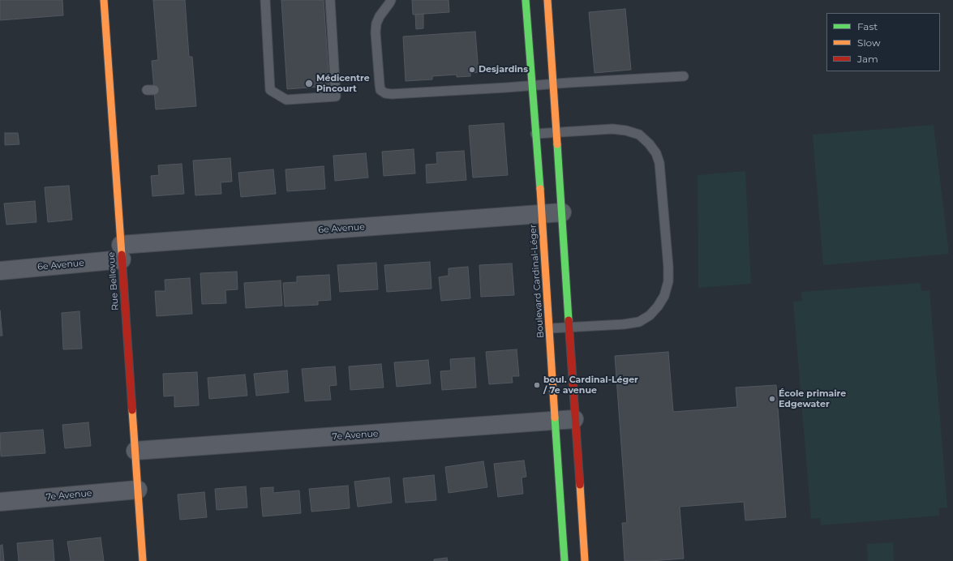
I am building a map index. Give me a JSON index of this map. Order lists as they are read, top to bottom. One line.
{"streets":{"street":["6e Avenue","Rue Bellevue","Boulevard Cardinal-Léger","7e Avenue"]},"crossings":[["6e Avenue","Rue Bellevue"],["6e Avenue","Boulevard Cardinal-Léger"],["Rue Bellevue","7e Avenue"],["Boulevard Cardinal-Léger","7e Avenue"]],"places":["Desjardins","Médicentre Pincourt","boul. Cardinal-Léger / 7e avenue","École primaire Edgewater"],"legend":["Fast","Slow","Jam"]}
